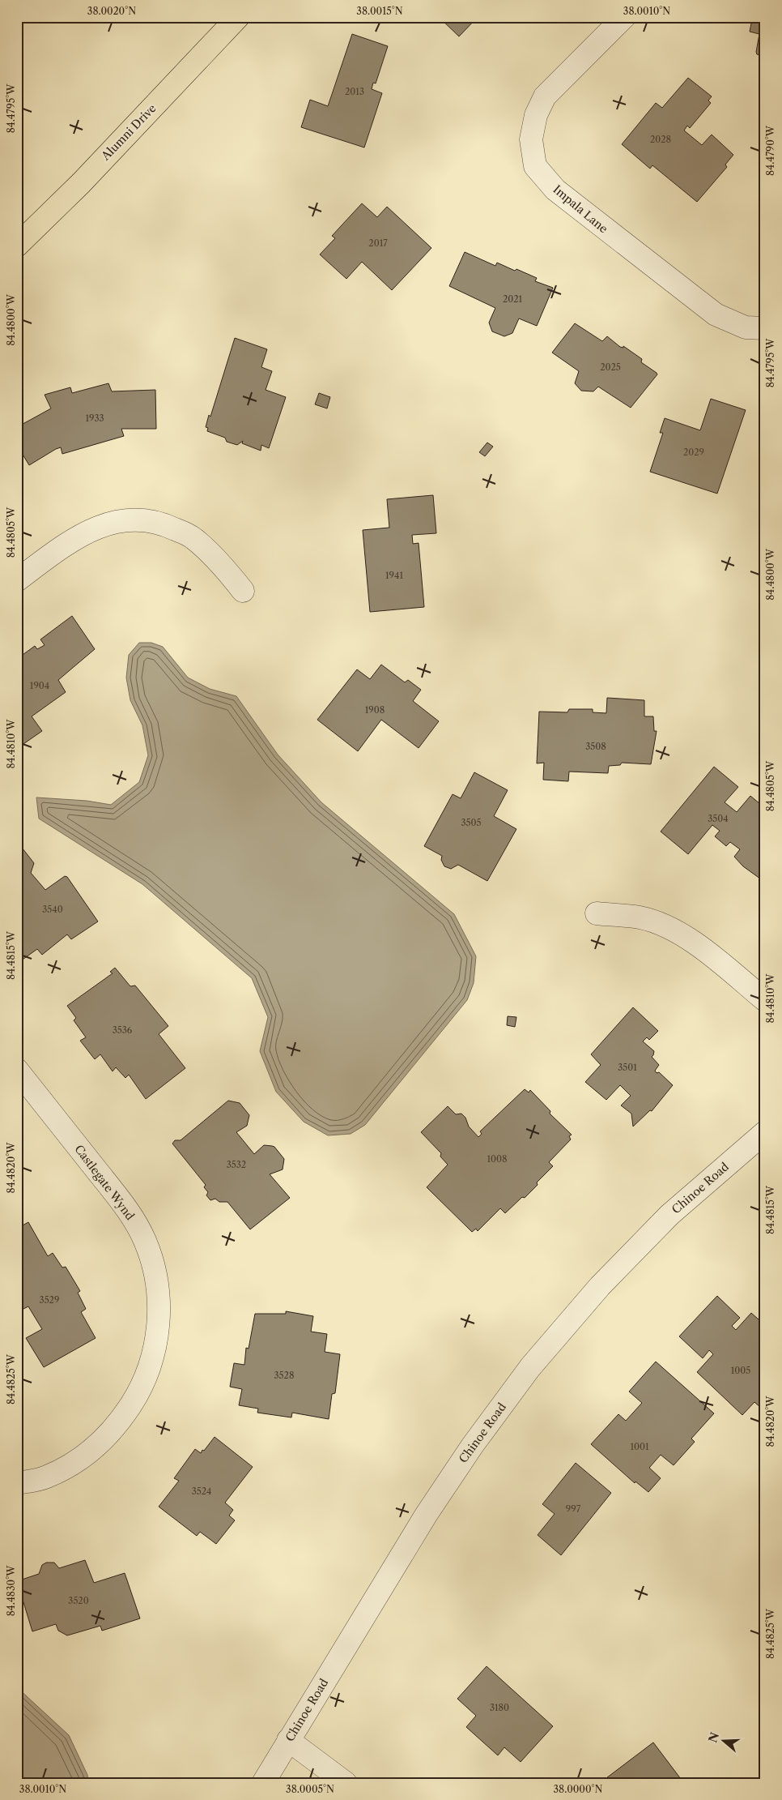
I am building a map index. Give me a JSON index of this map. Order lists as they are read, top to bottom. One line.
{"streets":{"main road":["Alumni Drive"],"street":["Impala Lane","Castlegate Wynd","Chinoe Road"]},"house_numbers":["2013","2028","2017","2021","2025","1933","2029","1941","1904","1908","3508","3504","3505","3540","3536","3501","1008","3532","3529","1005","3528","1001","3524","997","3520","3180"],"north":"left","coordinates":["38.0020°N","38.0015°N","38.0010°N","84.4795°W","84.4790°W","84.4800°W","84.4805°W","84.4810°W","84.4815°W","84.4820°W","84.4825°W","84.4830°W","38.0005°N","38.0000°N"]}
